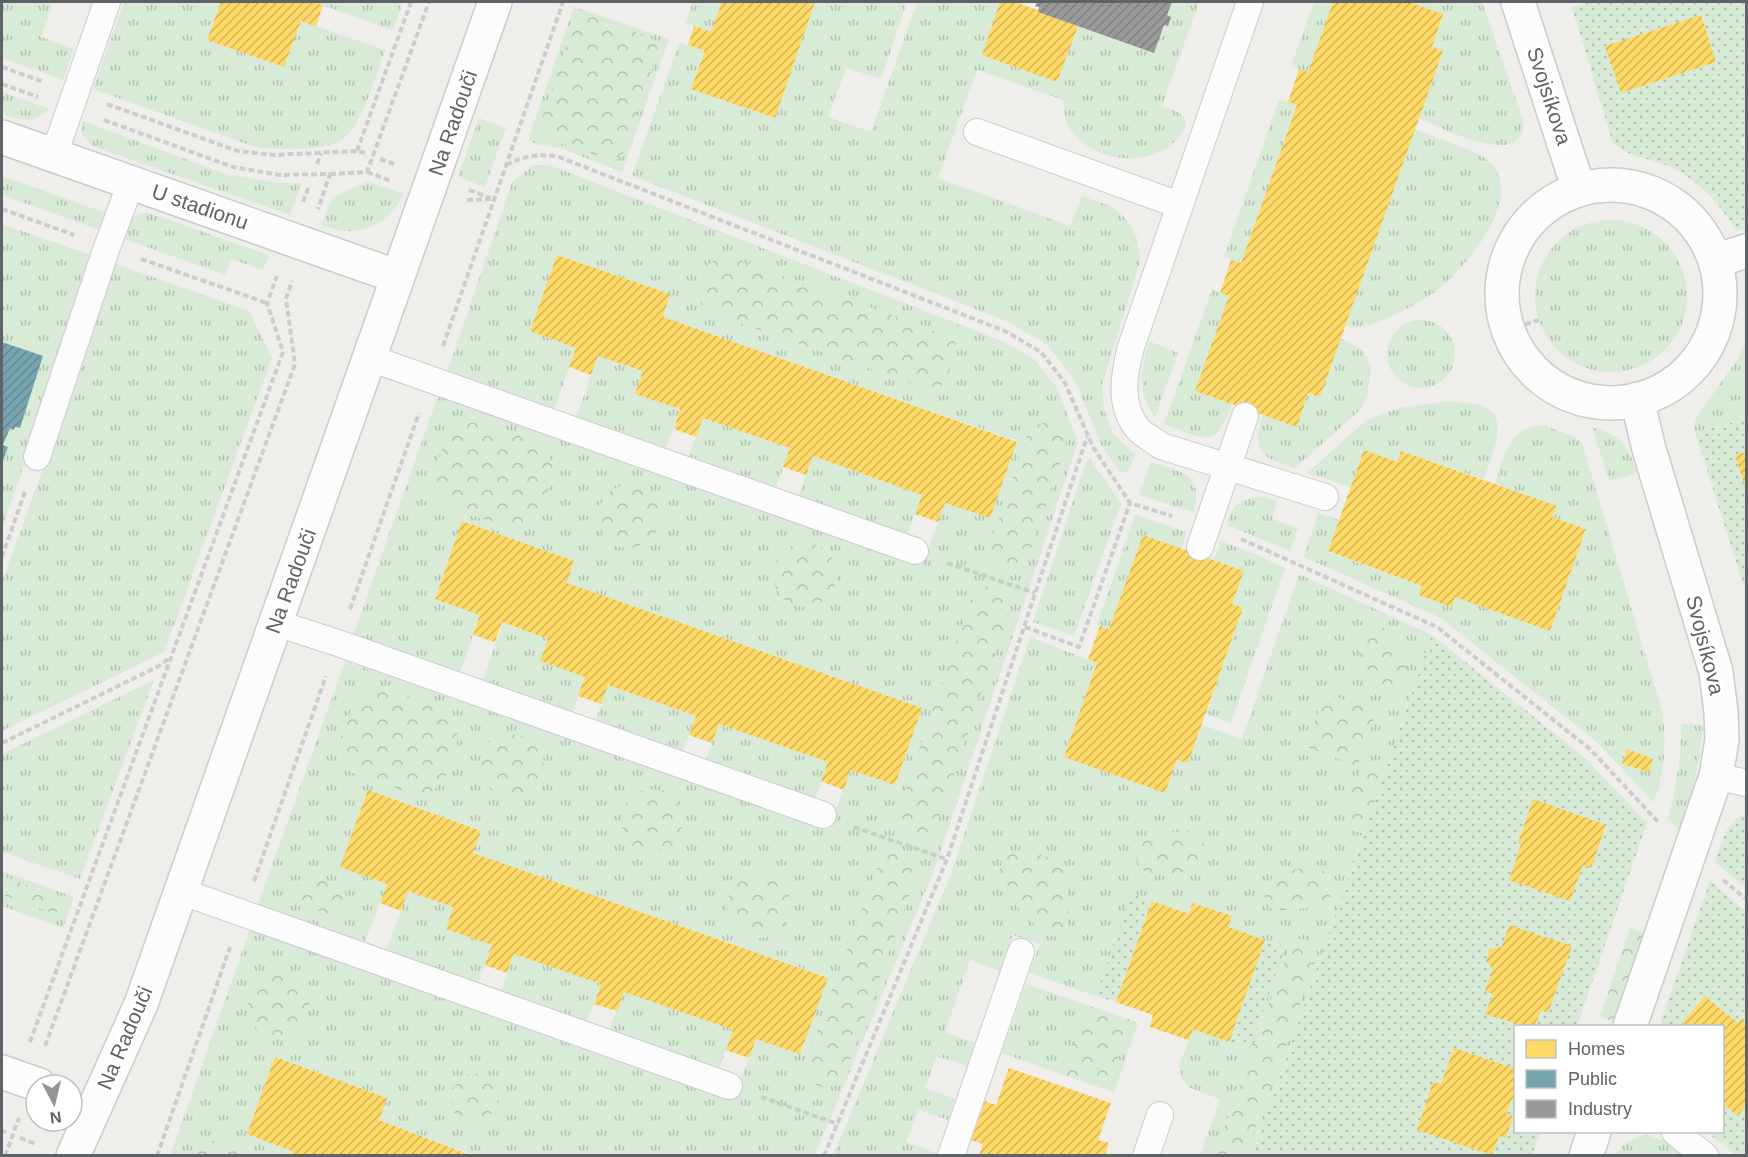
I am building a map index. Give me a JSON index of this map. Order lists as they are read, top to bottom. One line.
{"streets":{"street":["Svojsíkova","Na Radouči","U stadionu"]},"crossings":[["Na Radouči","U stadionu"]],"legend":["Homes","Public","Industry"],"north":"bottom"}
